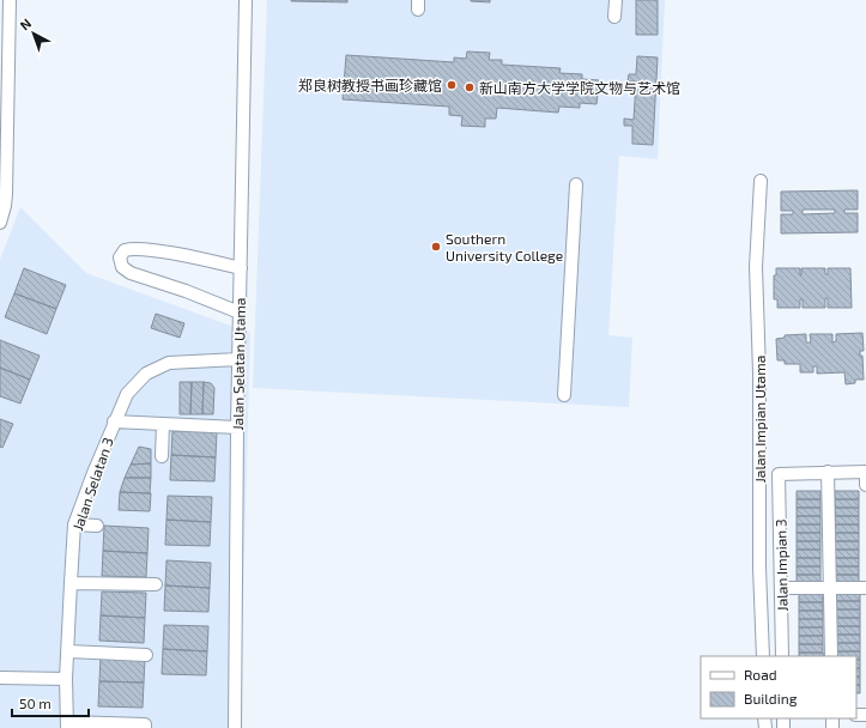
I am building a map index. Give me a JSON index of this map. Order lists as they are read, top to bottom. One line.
{"streets":{"street":["Jalan Selatan Utama","Jalan Impian Utama","Jalan Selatan 3","Jalan Impian 3"]},"crossings":[["Jalan Selatan Utama","Jalan Selatan 3"]],"places":["郑良树教授书画珍藏馆","新山南方大学学院文物与艺术馆","Southern University College"],"legend":["Road","Building"],"scale_bar":"50 m","north":"top left"}
